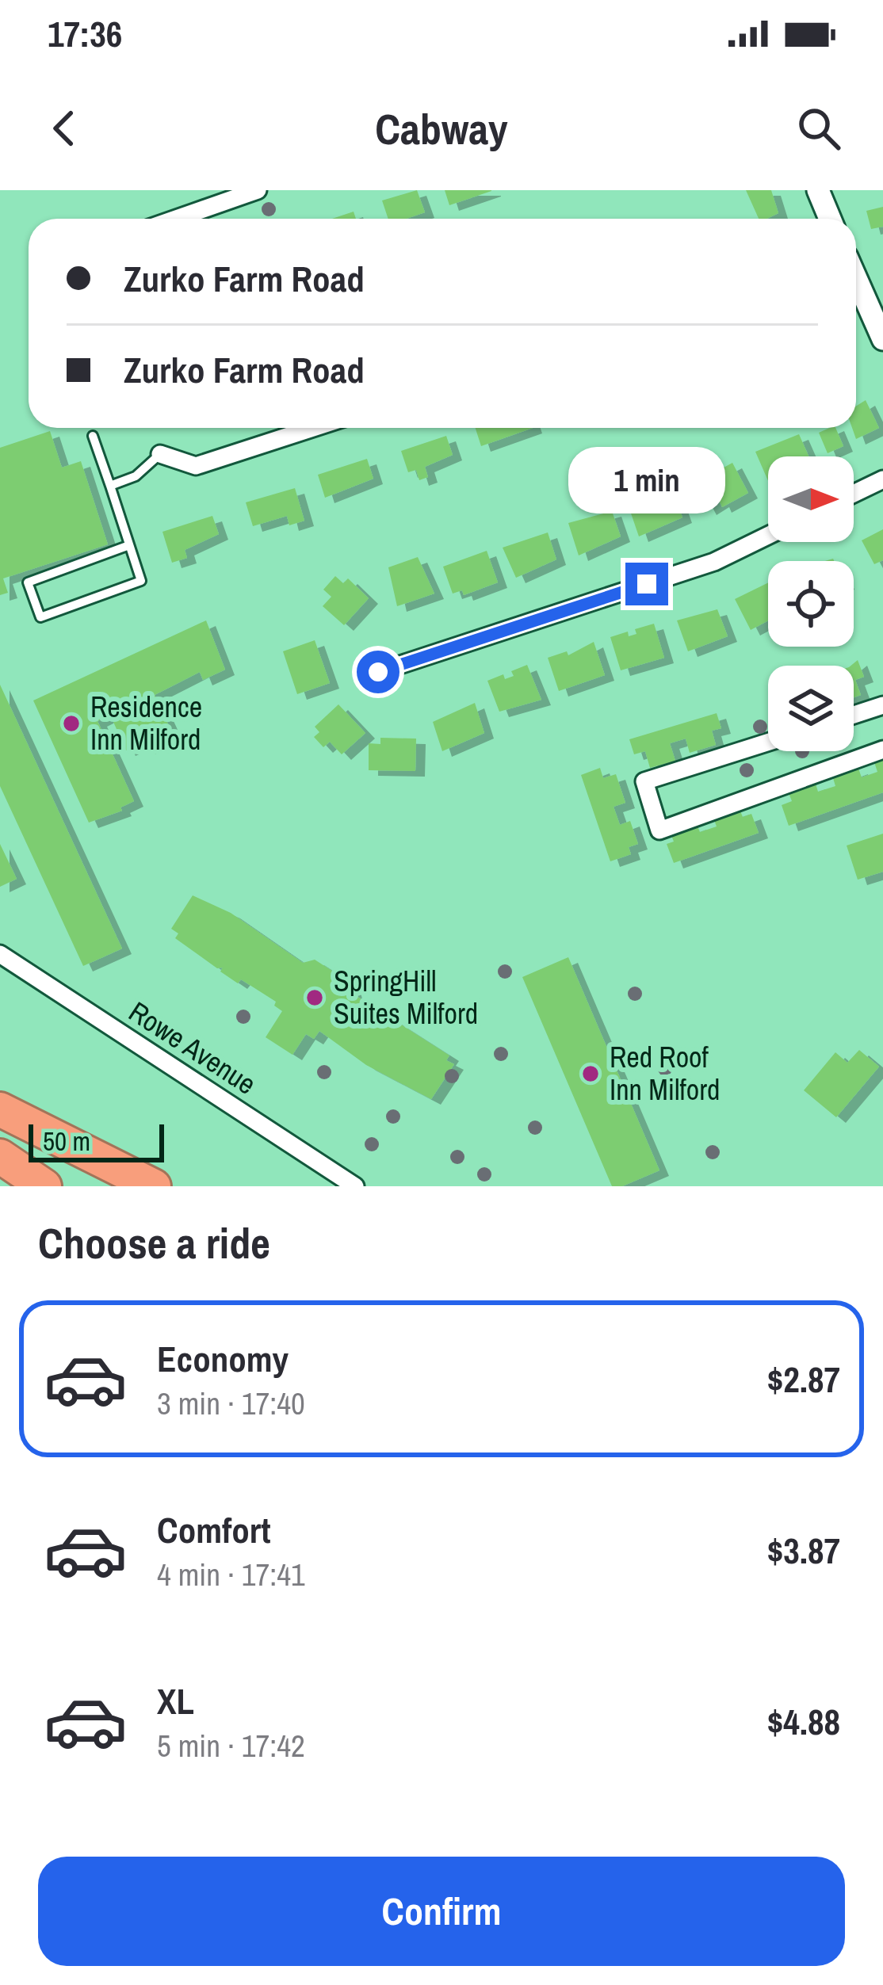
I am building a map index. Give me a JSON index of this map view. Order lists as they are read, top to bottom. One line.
{"streets":{"street":["Rowe Avenue"]},"places":["Residence Inn Milford","SpringHill Suites Milford","Red Roof Inn Milford"],"scale_bar":"50 m","north":"right","page":{"status":"17:36","header":"Cabway","banner":["Zurko Farm Road","Zurko Farm Road"],"bubble":"1 min","scale":"50 m","heading":"Choose a ride","list":[{"name":"Economy","note":"3 min · 17:40","value":"$2.87"},{"name":"Comfort","note":"4 min · 17:41","value":"$3.87"},{"name":"XL","note":"5 min · 17:42","value":"$4.88"}],"buttons":"Confirm"}}
